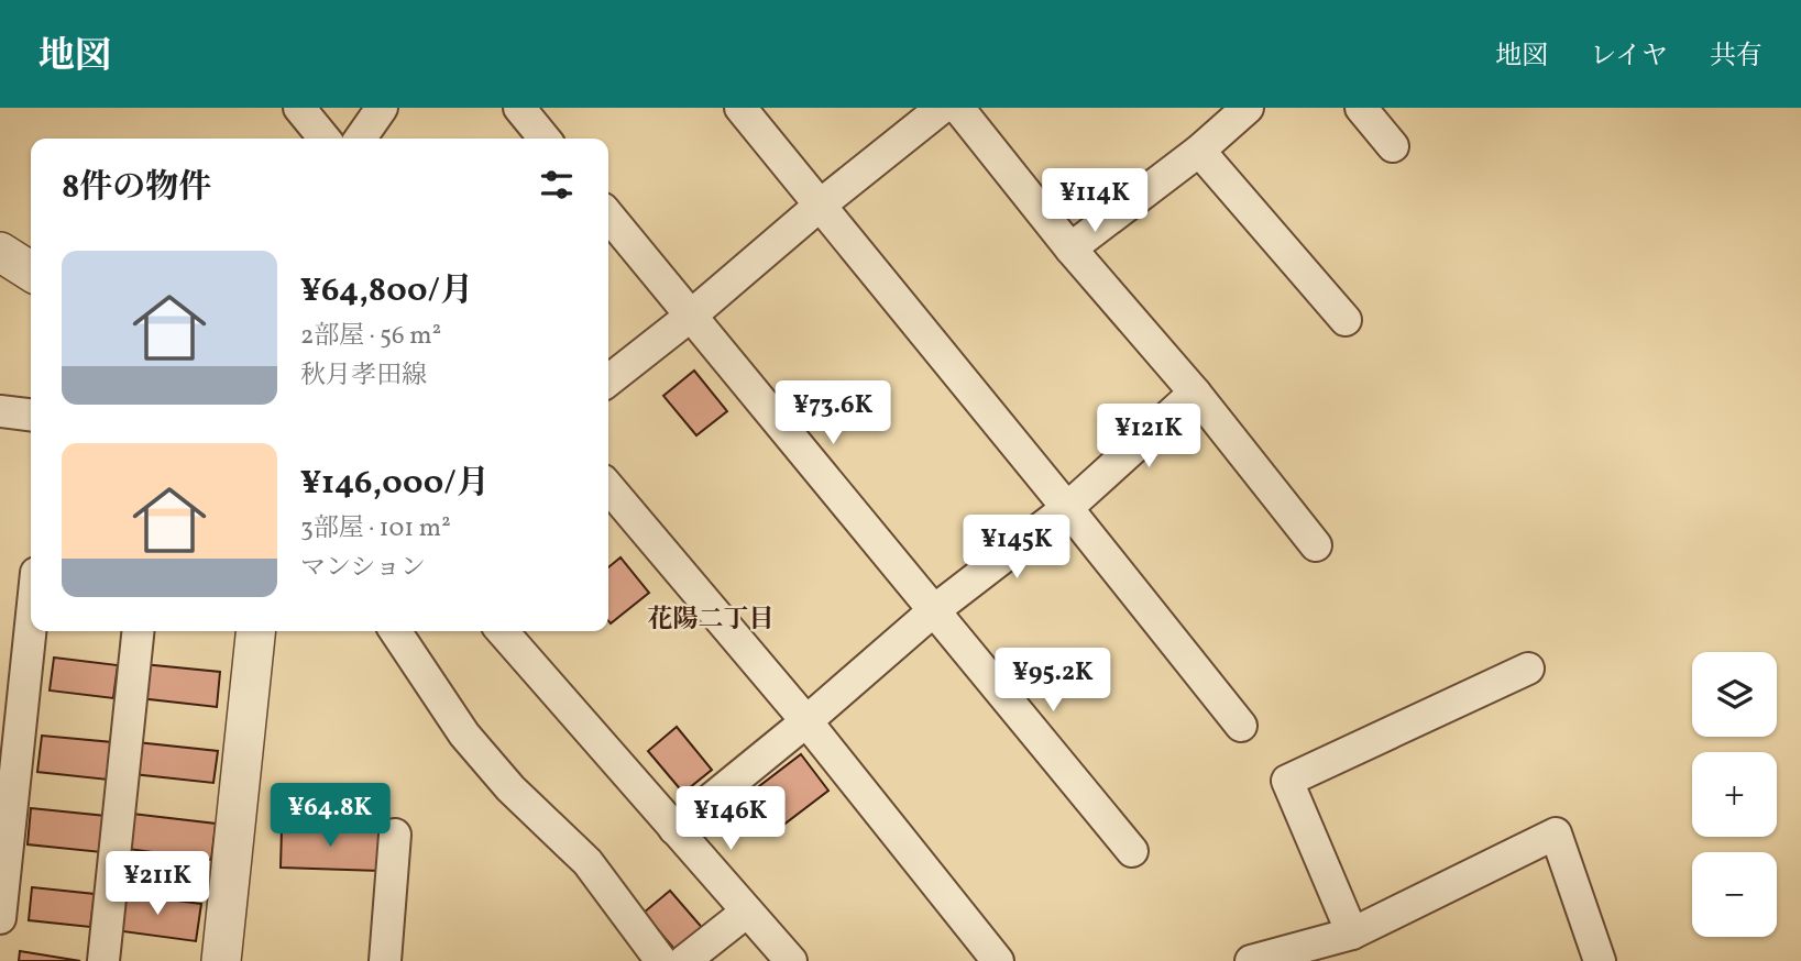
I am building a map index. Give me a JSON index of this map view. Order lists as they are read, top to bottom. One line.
{"districts":["花陽二丁目"],"page":{"header":"地図","nav":["地図","レイヤ","共有"],"heading":"8件の物件","price":["¥114K","¥73.6K","¥121K","¥145K","¥95.2K","¥64.8K","¥146K","¥211K"],"list":[{"name":"¥64,800/月","note":"2部屋 · 56 m² · 秋月孝田線"},{"name":"¥146,000/月","note":"3部屋 · 101 m² · マンション"}],"map_buttons":["+","−"]}}
